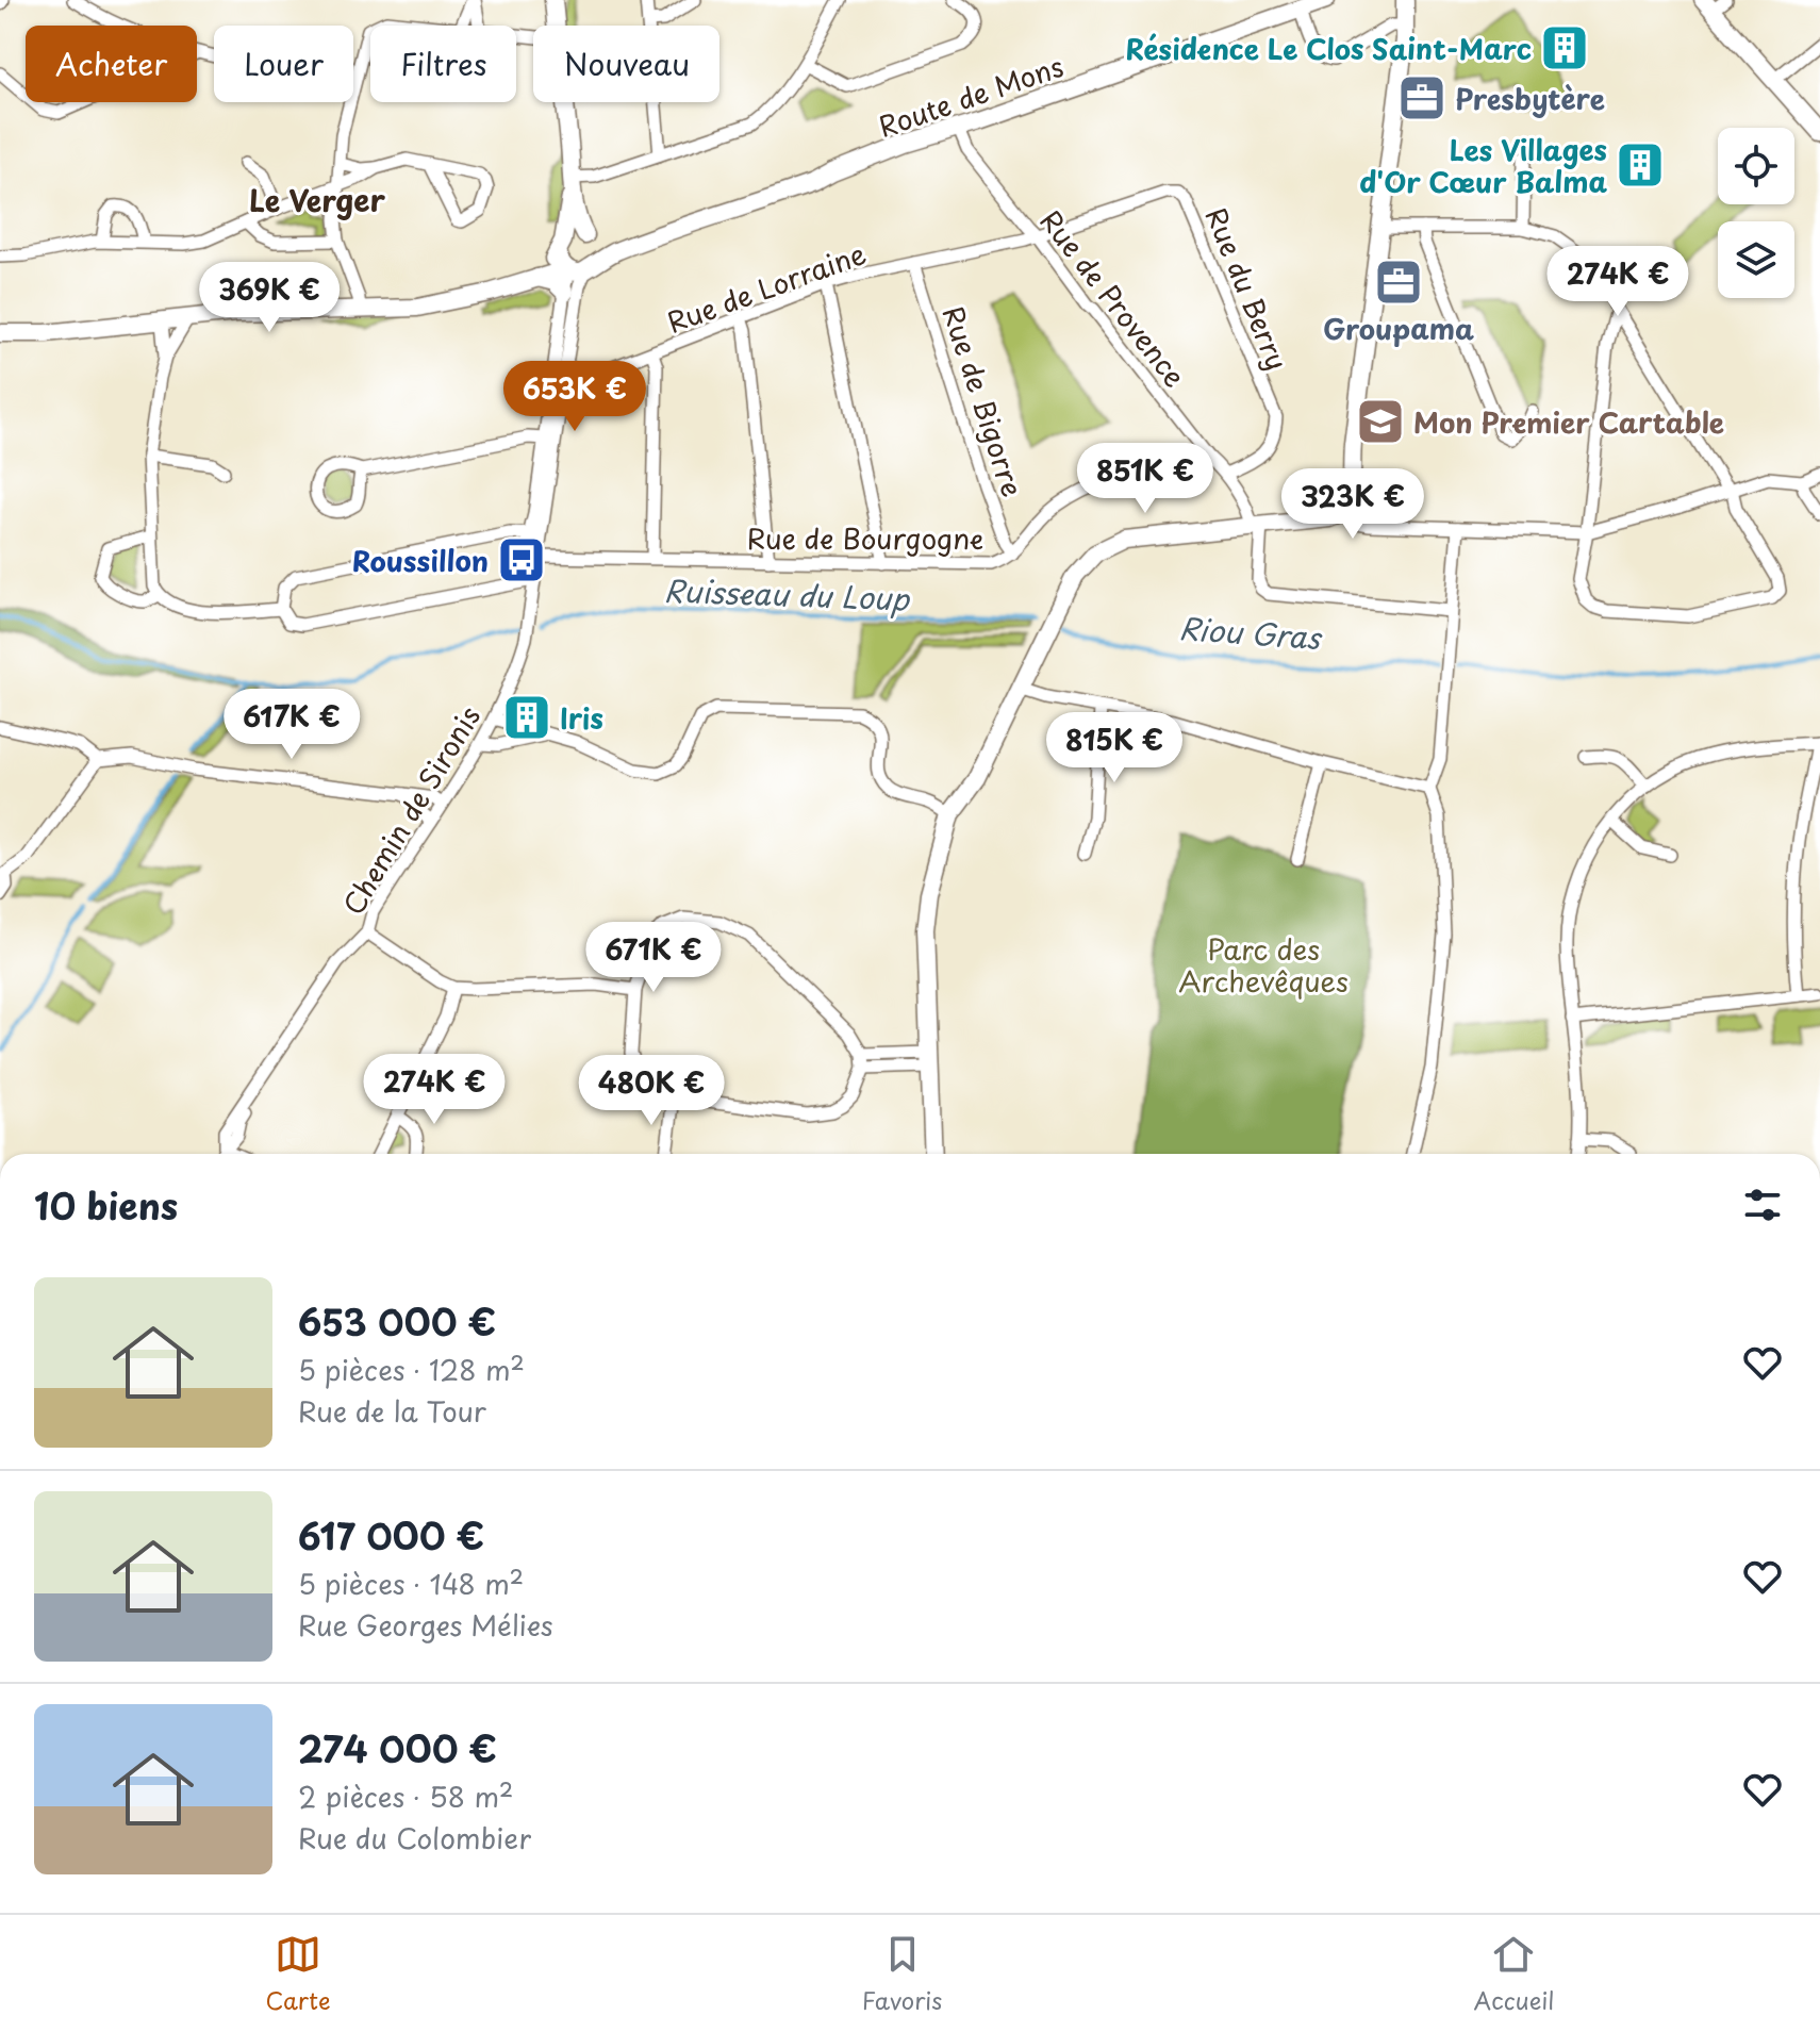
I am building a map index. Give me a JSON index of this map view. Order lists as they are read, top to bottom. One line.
{"streets":{"street":["Route de Mons","Rue de Lorraine","Rue du Berry","Rue de Provence","Rue de Bigorre","Rue de Bourgogne","Chemin de Sironis"]},"crossings":[["Route de Mons","Rue de Provence"],["Rue de Lorraine","Rue du Berry"],["Rue de Lorraine","Rue de Provence"],["Rue de Lorraine","Rue de Bigorre"],["Rue du Berry","Rue de Provence"],["Rue de Provence","Rue de Bourgogne"],["Rue de Bigorre","Rue de Bourgogne"]],"districts":["Le Verger"],"water":["Ruisseau du Loup","Riou Gras"],"parks":["Parc des Archevêques"],"places":{"building":["Résidence Le Clos Saint-Marc","Les Villages d'Or Cœur Balma","Iris"],"office":["Presbytère","Groupama"],"school or university":["Mon Premier Cartable"],"bus stop":["Roussillon"]},"page":{"chip":["Acheter","Louer","Filtres","Nouveau"],"price":["274K €","369K €","653K €","851K €","323K €","617K €","815K €","671K €","274K €","480K €"],"heading":"10 biens","list":[{"name":"653 000 €","note":"5 pièces · 128 m² · Rue de la Tour"},{"name":"617 000 €","note":"5 pièces · 148 m² · Rue Georges Mélies"},{"name":"274 000 €","note":"2 pièces · 58 m² · Rue du Colombier"}],"tabs":["Carte","Favoris","Accueil"]}}
